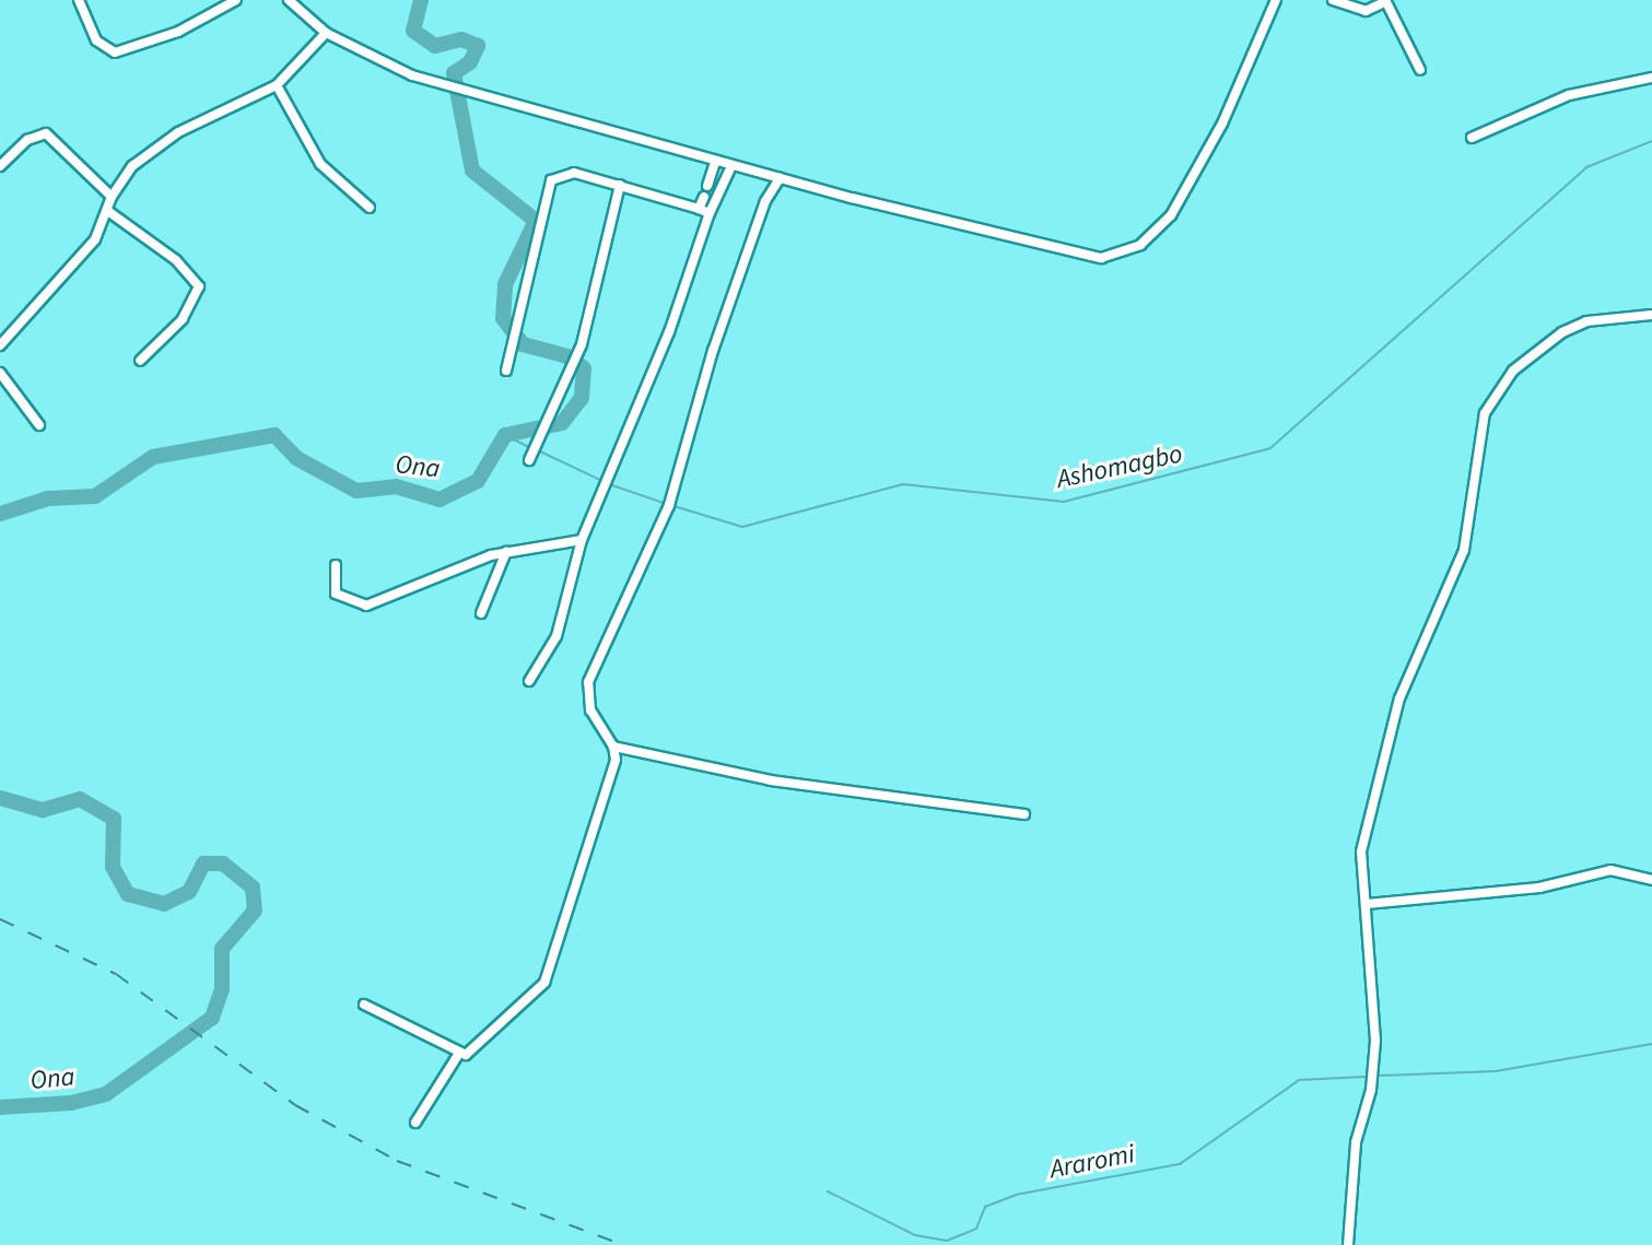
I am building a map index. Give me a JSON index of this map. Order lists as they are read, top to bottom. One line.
{"water":["Ona","Ashomagbo","Araromi"]}
